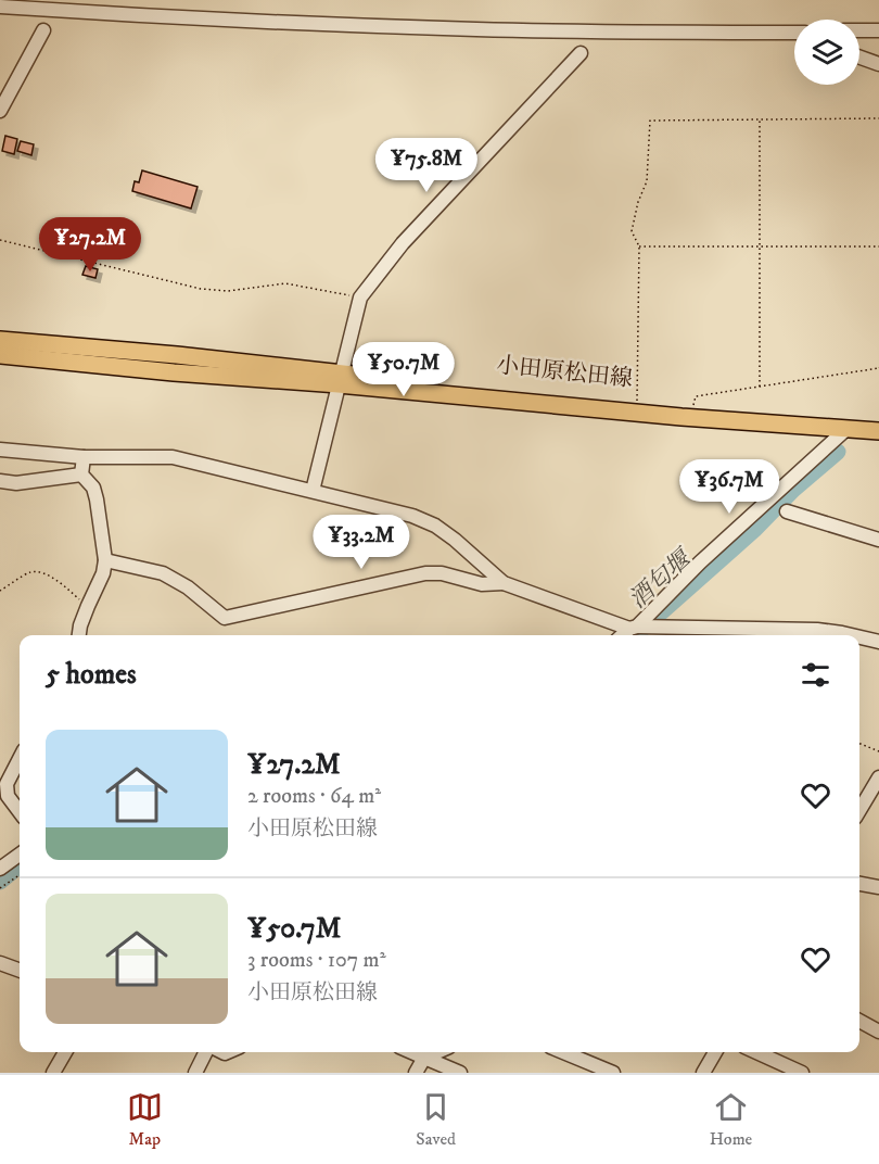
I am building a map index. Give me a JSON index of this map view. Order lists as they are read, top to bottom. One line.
{"streets":{"main road":["小田原松田線"]},"water":["酒匂堰"],"page":{"price":["¥75.8M","¥27.2M","¥50.7M","¥36.7M","¥33.2M"],"heading":"5 homes","list":[{"name":"¥27.2M","note":"2 rooms · 64 m² · 小田原松田線"},{"name":"¥50.7M","note":"3 rooms · 107 m² · 小田原松田線"}],"tabs":["Map","Saved","Home"]}}
